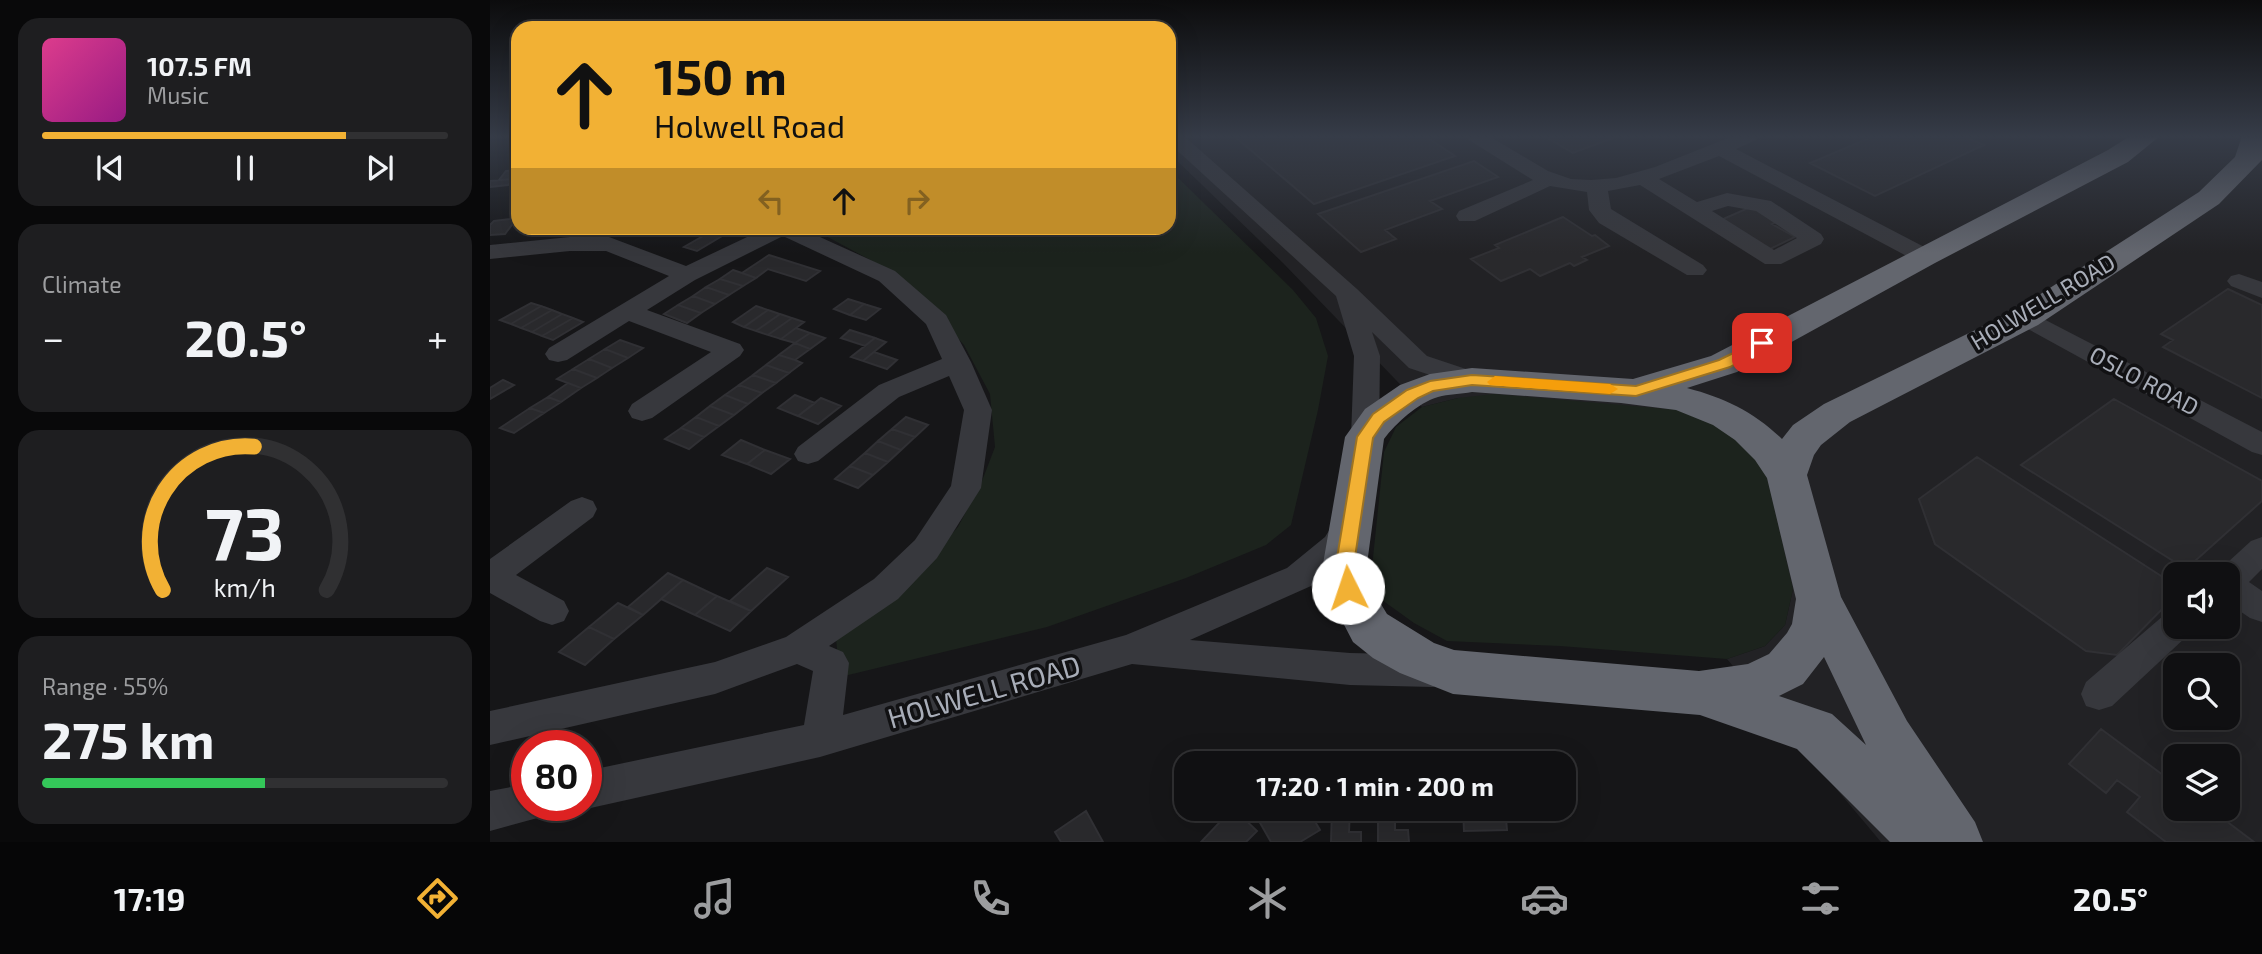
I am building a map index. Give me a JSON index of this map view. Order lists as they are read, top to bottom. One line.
{"streets":{"highway":["HOLWELL ROAD"],"street":["OSLO ROAD"]},"crossings":[["HOLWELL ROAD","OSLO ROAD"]],"page":{"turn":["150 m","Holwell Road"],"song":["107.5 FM","Music"],"tile":["Climate",["Range · 55%","275 km"]],"heat":["−","20.5°","+"],"limit":"80","trip":"17:20 · 1 min · 200 m","tabs":["17:19","20.5°"],"gauge":["73","km/h"]}}
